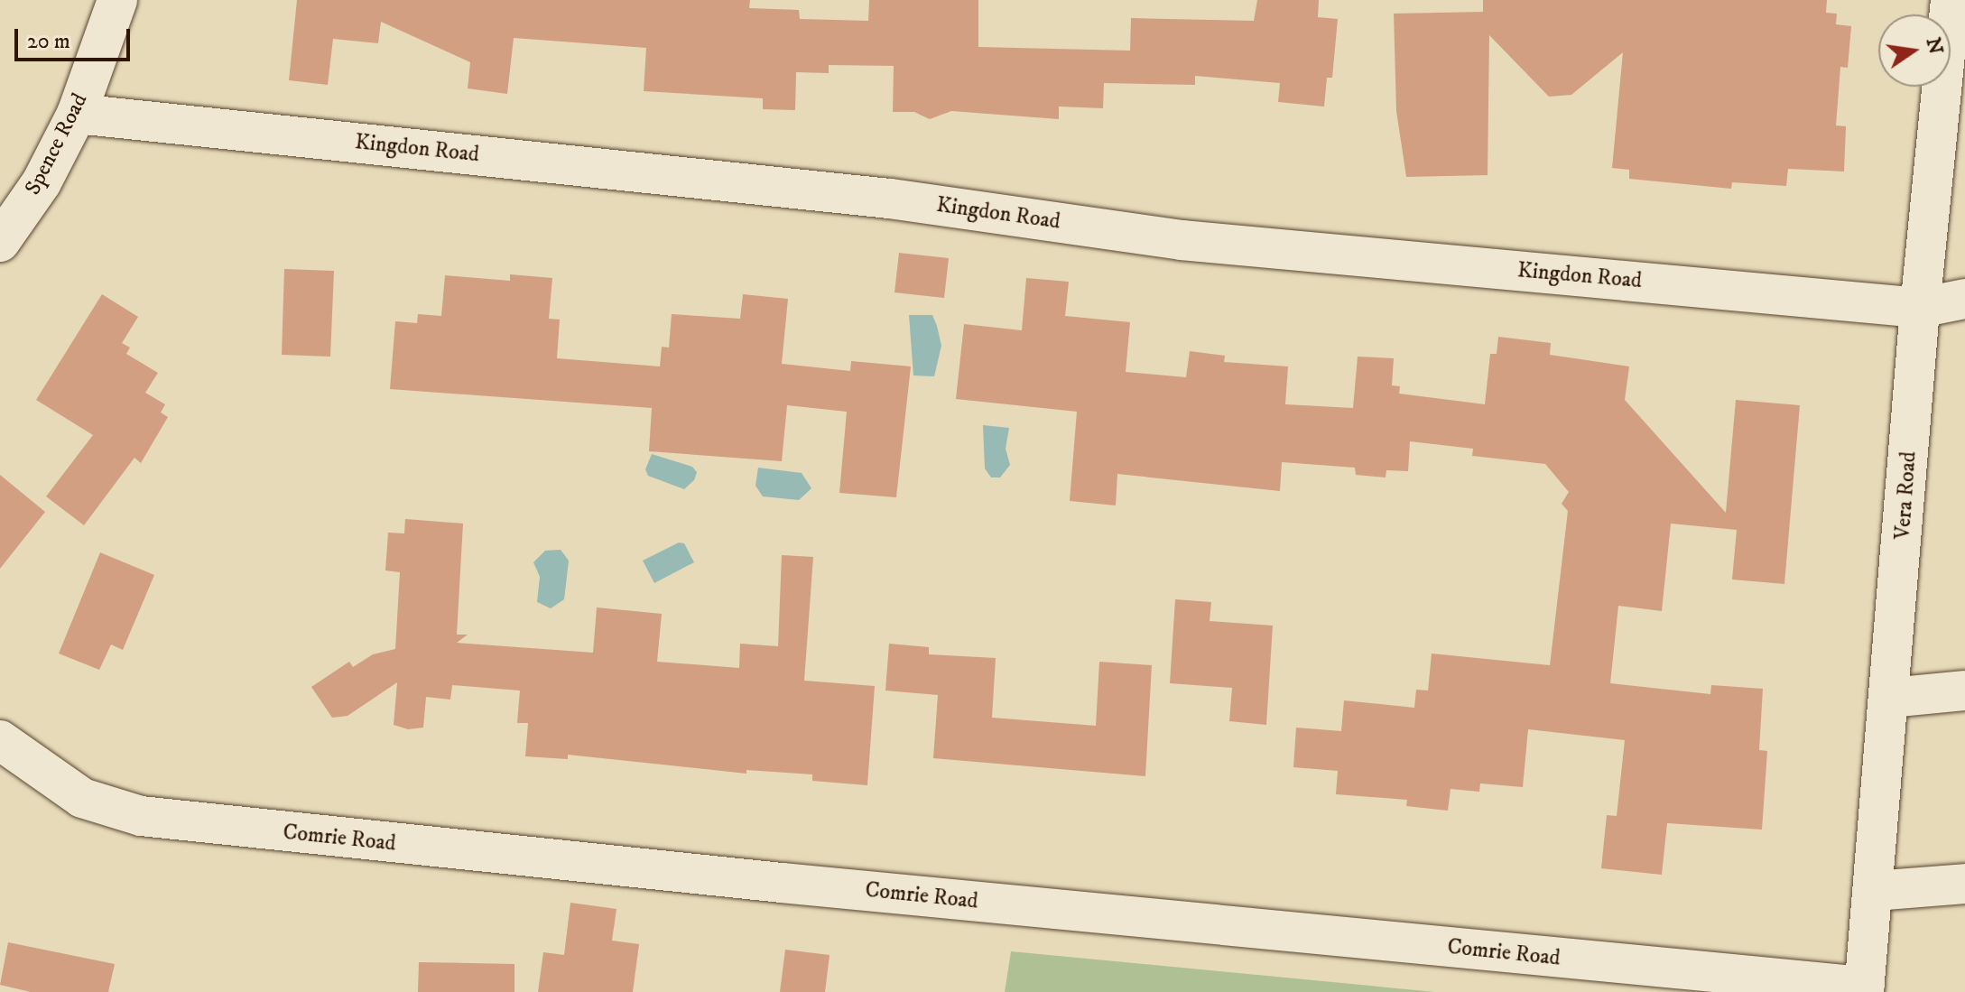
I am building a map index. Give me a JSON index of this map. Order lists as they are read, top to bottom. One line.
{"streets":{"street":["Spence Road","Kingdon Road","Vera Road","Comrie Road"]},"crossings":[["Spence Road","Kingdon Road"],["Kingdon Road","Vera Road"],["Vera Road","Comrie Road"]],"scale_bar":"20 m","north":"right"}
